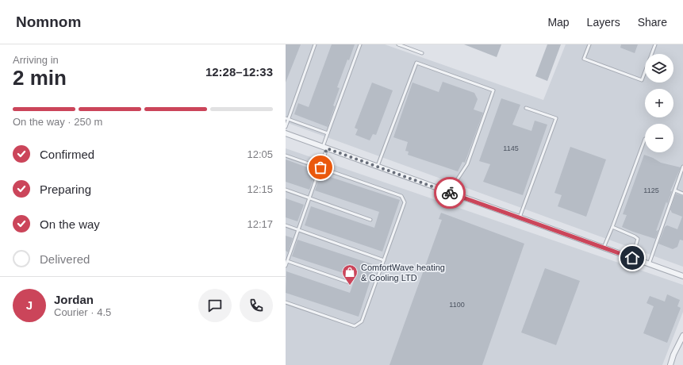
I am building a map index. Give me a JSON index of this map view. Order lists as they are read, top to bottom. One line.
{"places":{"shop":["ComfortWave heating & Cooling LTD"]},"house_numbers":["1145","1125","1100"],"page":{"header":"Nomnom","nav":["Map","Layers","Share"],"heading":["2 min","Arriving in","12:28–12:33"],"panel":["Jordan","Courier · 4.5"],"map_buttons":["+","−"],"bar":"On the way · 250 m","list":[["Confirmed","12:05"],["Preparing","12:15"],["On the way","12:17"],"Delivered"],"round":"J"}}
